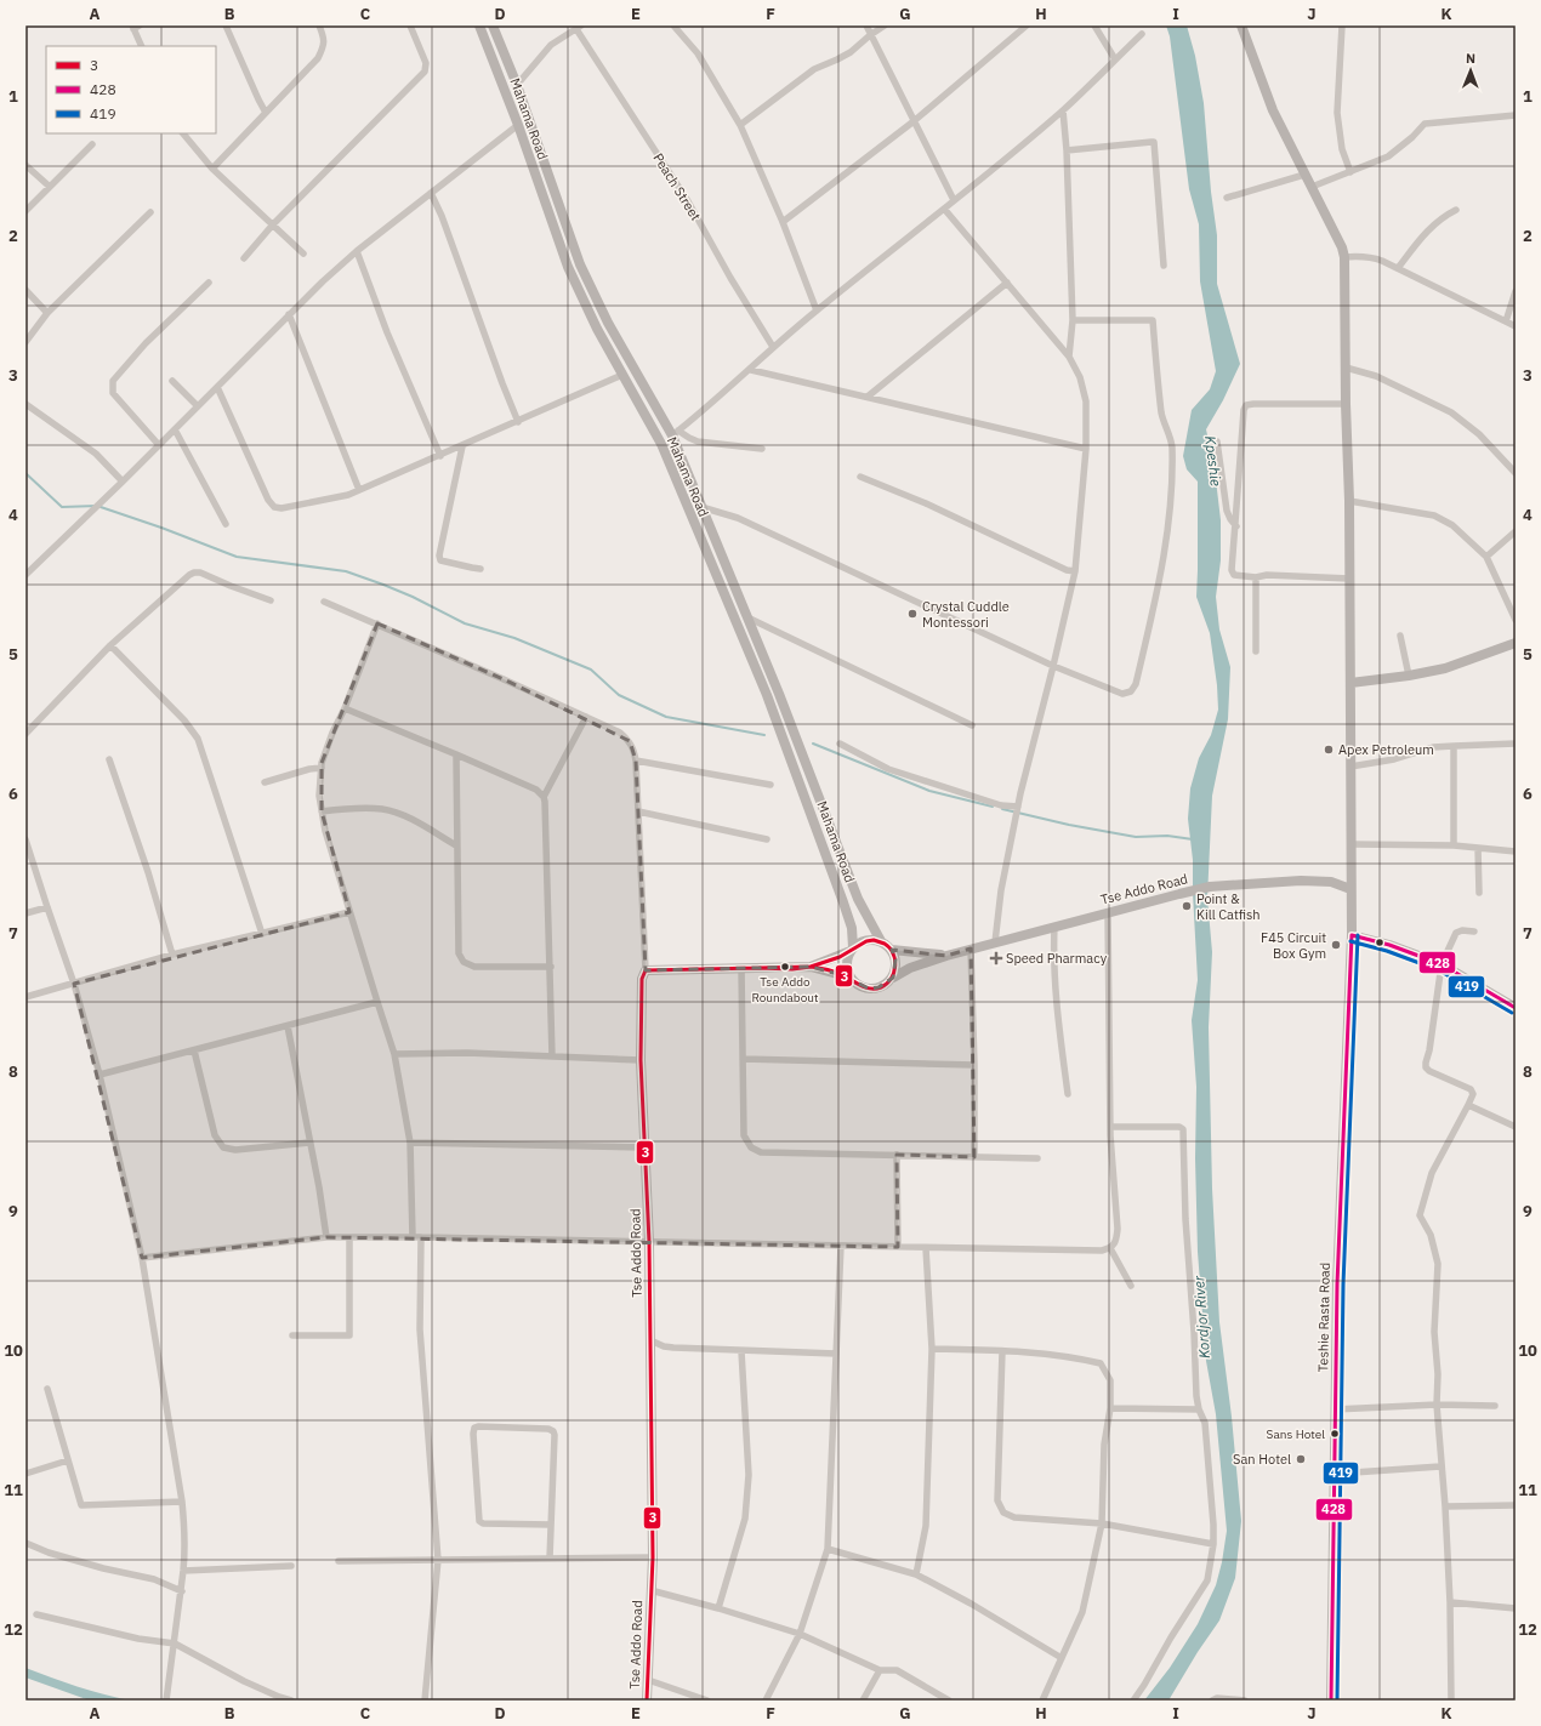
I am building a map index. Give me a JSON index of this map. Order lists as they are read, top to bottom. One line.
{"streets":{"street":["Mahama Road","Peach Street","Tse Addo Road","Teshie Rasta Road"]},"crossings":[["Mahama Road","Tse Addo Road"],["Tse Addo Road","Teshie Rasta Road"]],"water":["Kpeshie","Kordjor River"],"places":{"other":["Crystal Cuddle Montessori","Apex Petroleum","Point & Kill Catfish","F45 Circuit Box Gym","Tse Addo Roundabout","Sans Hotel","San Hotel"],"health":["Speed Pharmacy"]},"lines":["transit line 428","transit line 419","transit line 3"],"legend":["3","428","419"],"north":"top","grid":{"columns":["A","B","C","D","E","F","G","H","I","J","K"],"rows":["1","2","3","4","5","6","7","8","9","10","11","12"]}}
